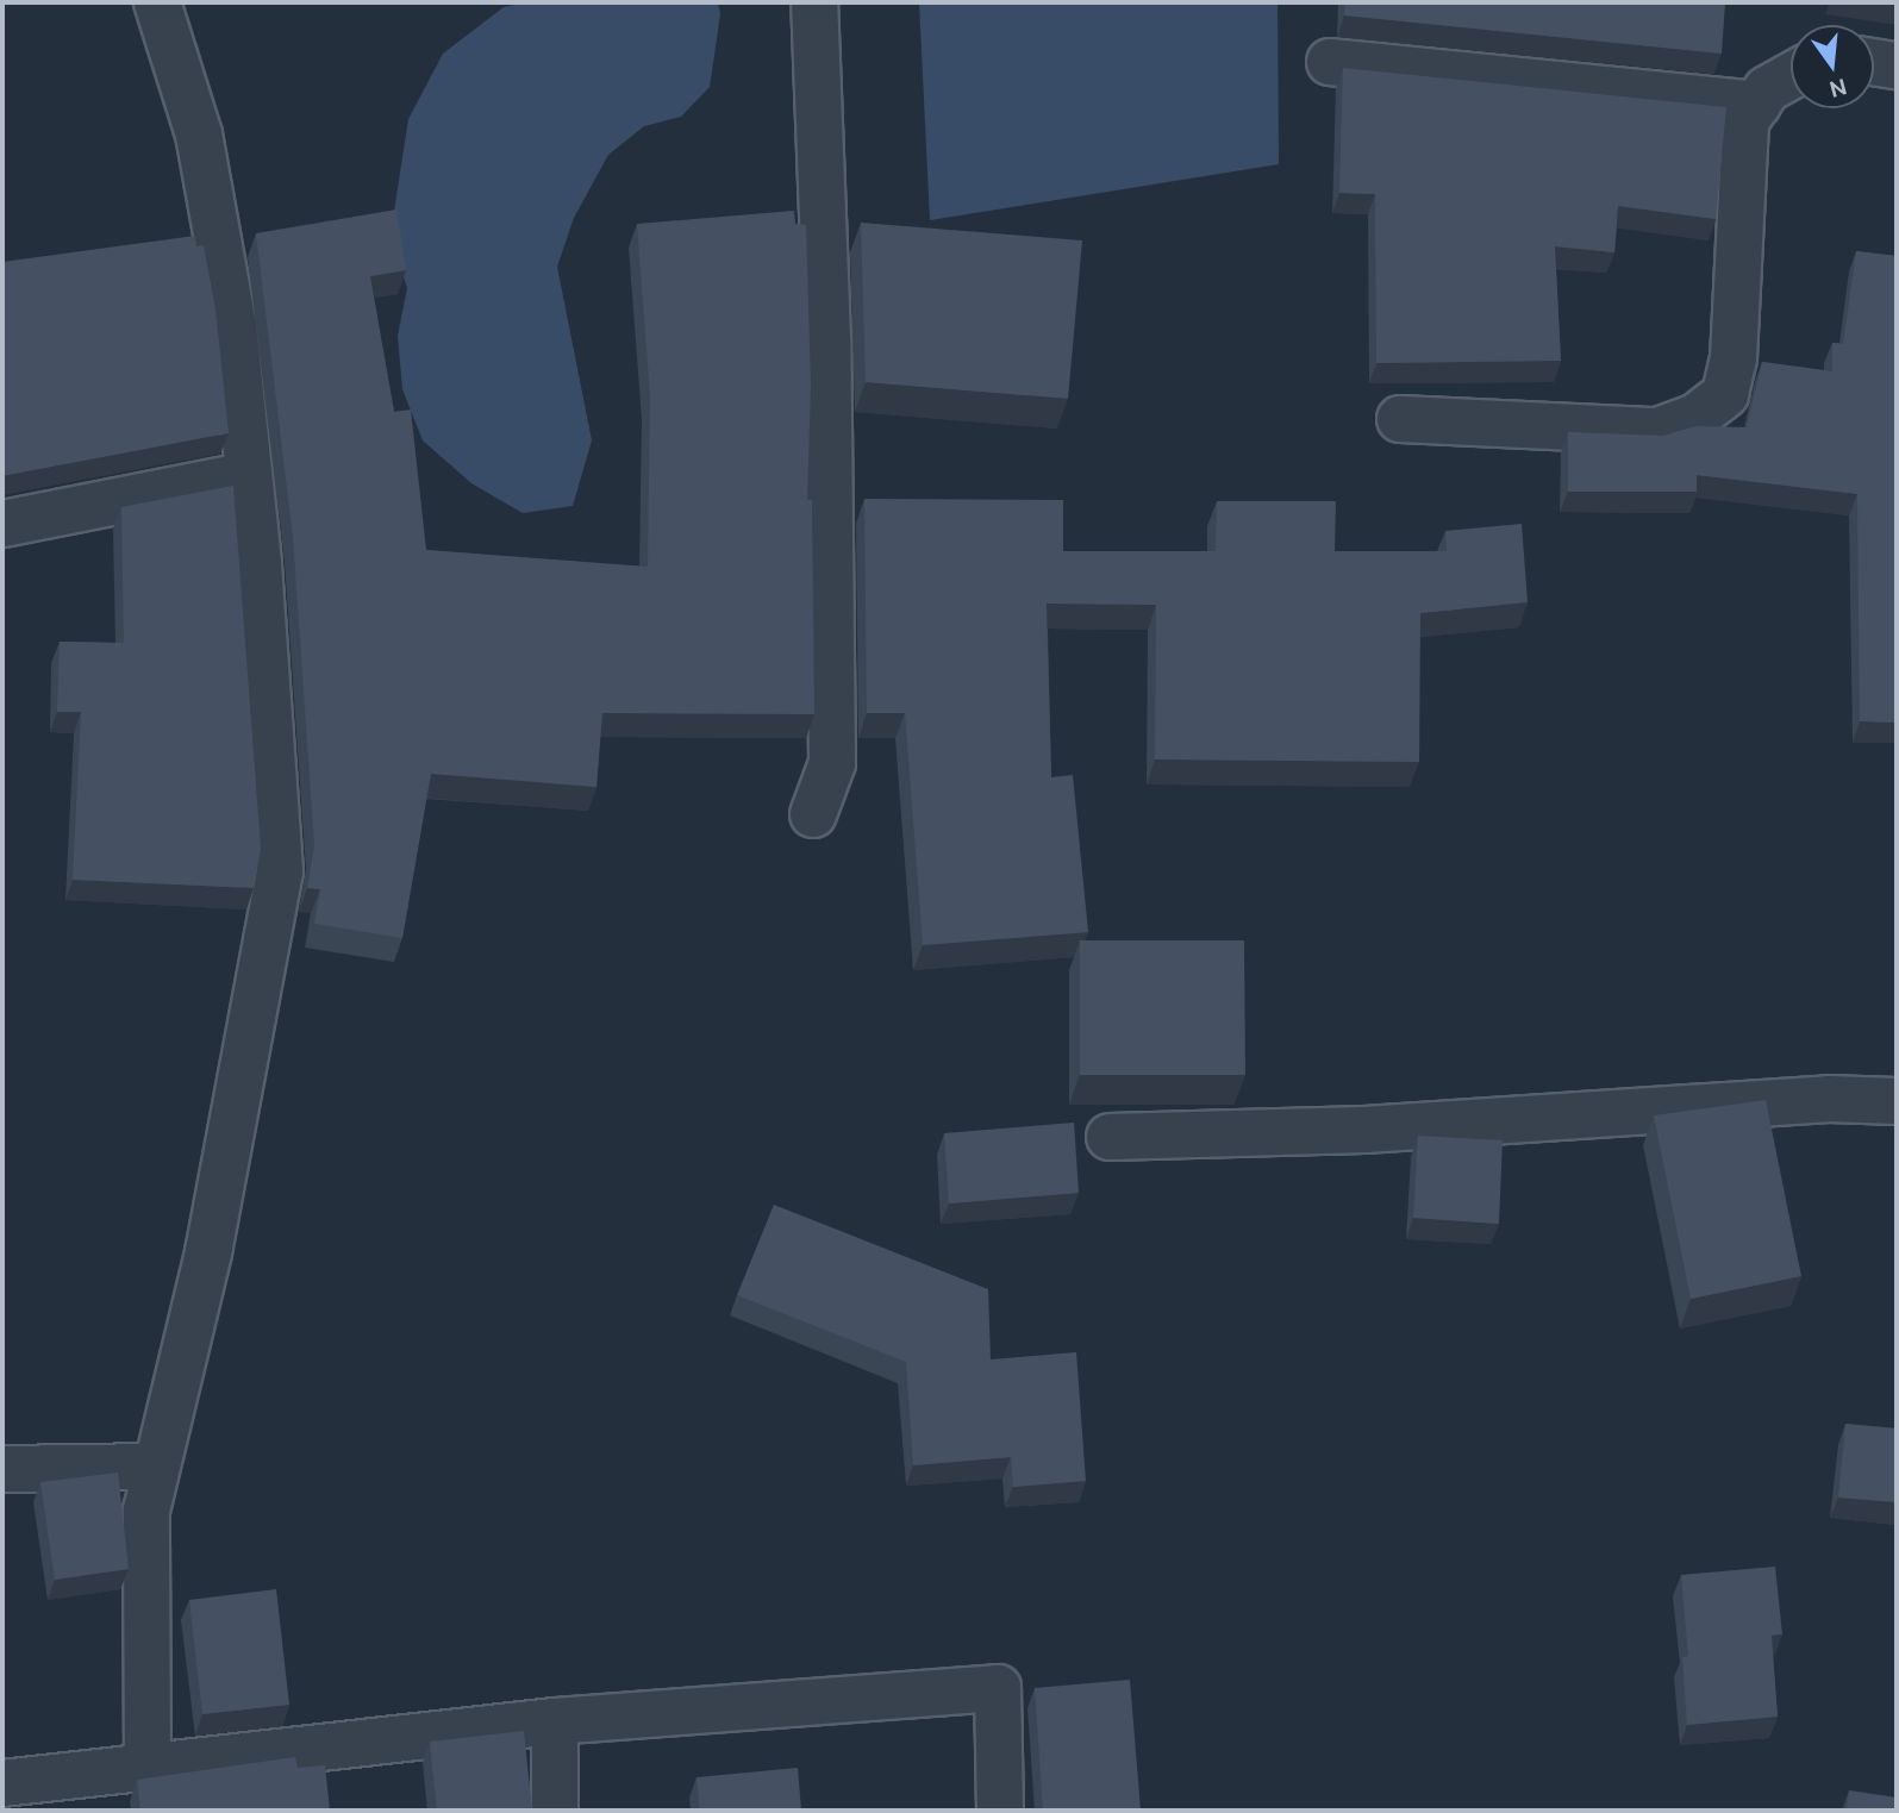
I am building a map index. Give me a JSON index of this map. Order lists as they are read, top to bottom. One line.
{"north":"bottom"}
